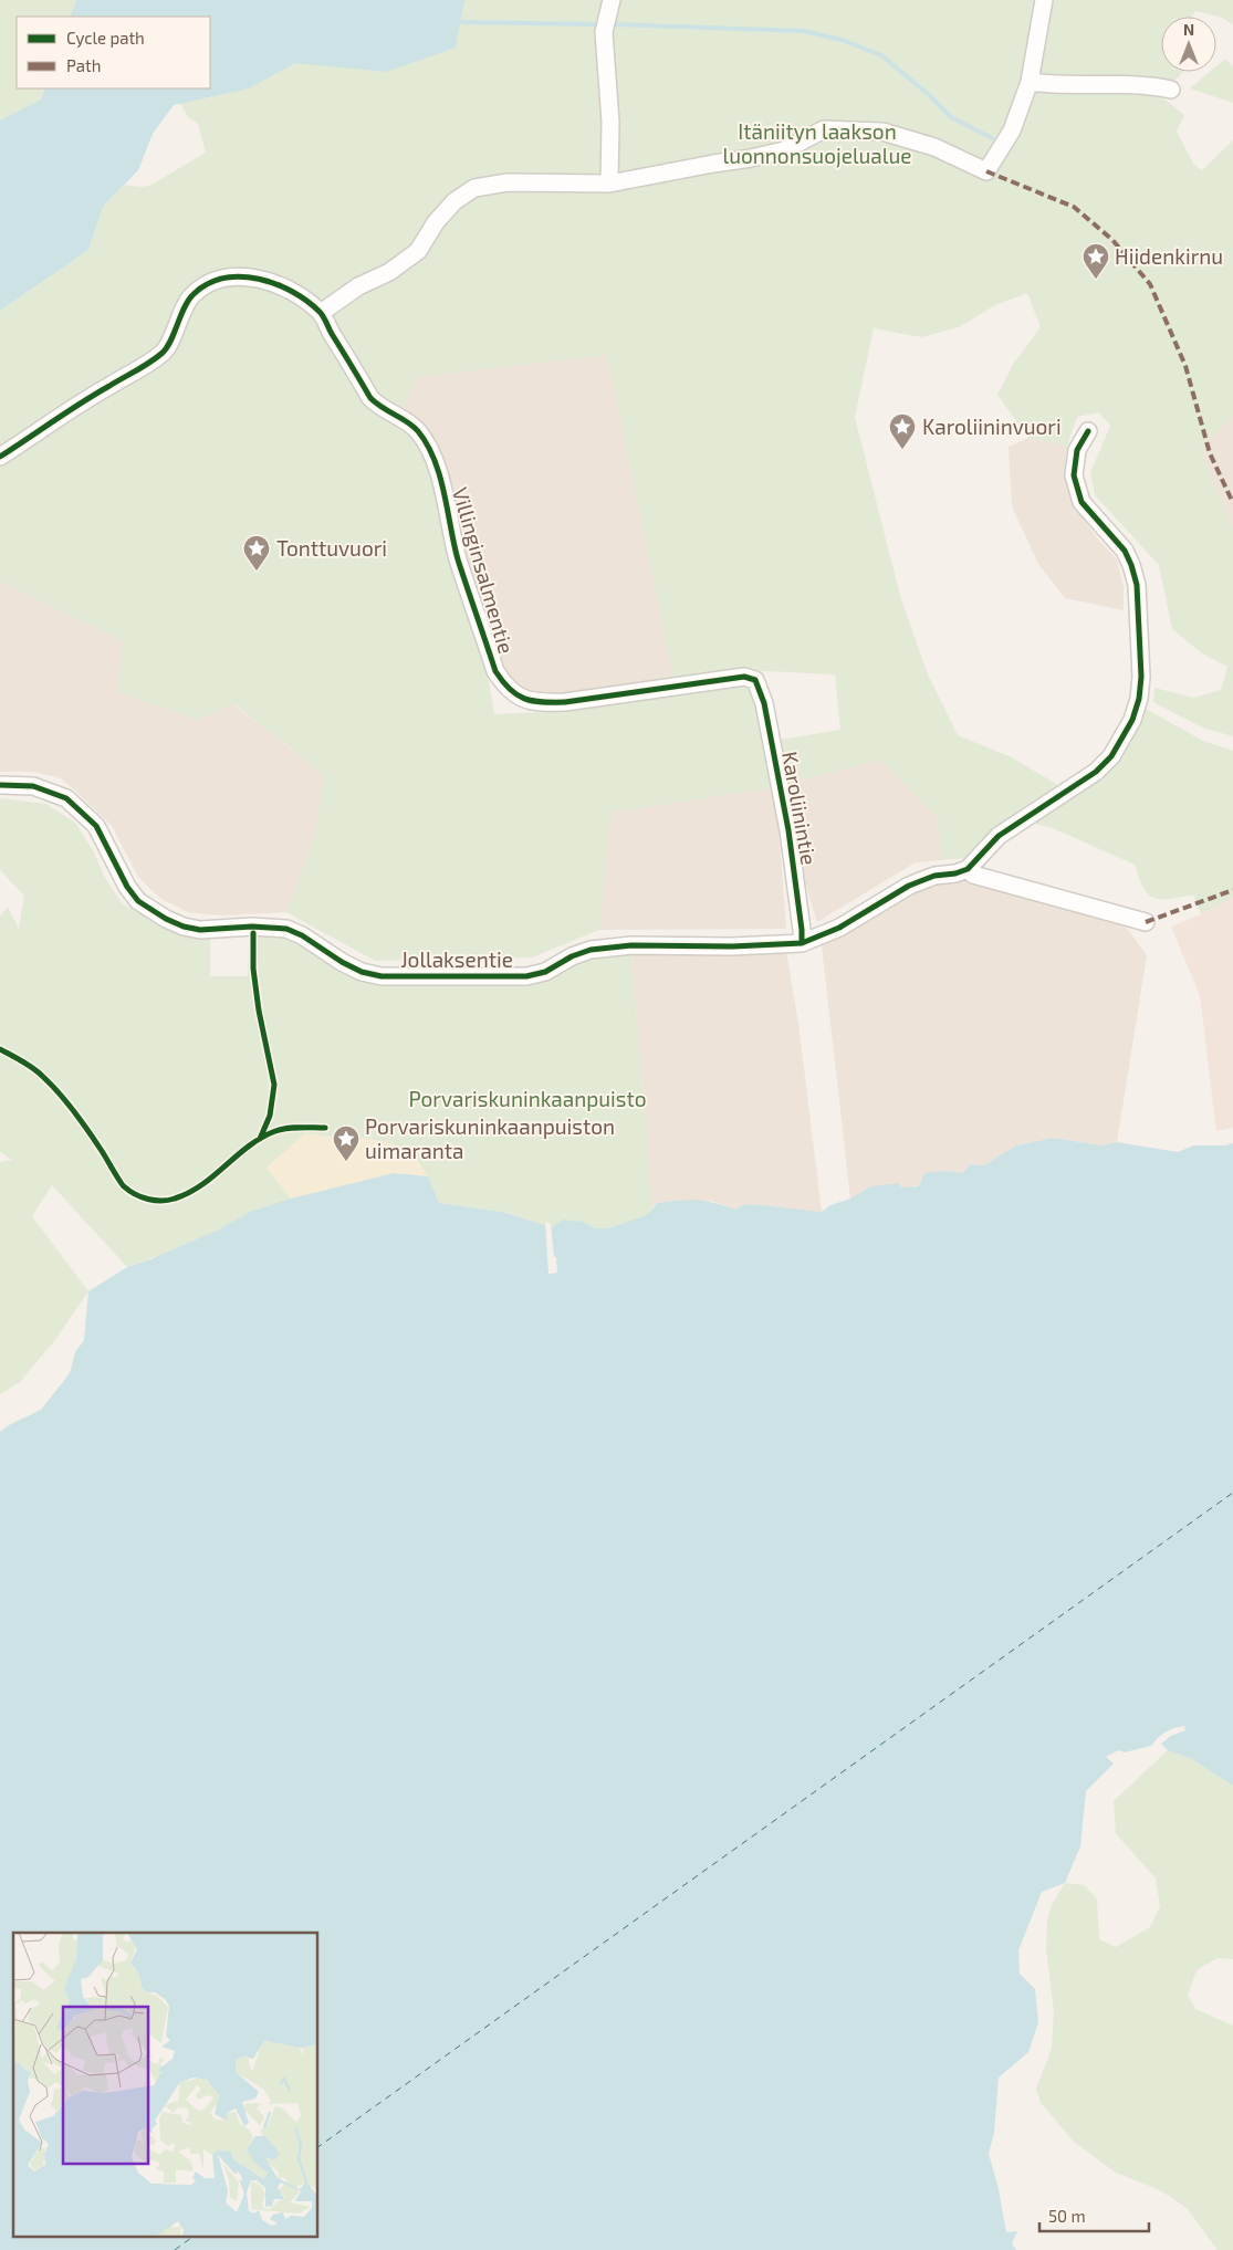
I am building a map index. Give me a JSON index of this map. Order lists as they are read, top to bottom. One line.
{"streets":{"street":["Villinginsalmentie","Karoliinintie","Jollaksentie"]},"crossings":[["Villinginsalmentie","Karoliinintie"],["Karoliinintie","Jollaksentie"]],"parks":["Itäniityn laakson luonnonsuojelualue","Porvariskuninkaanpuisto"],"places":{"place":["Hiidenkirnu","Karoliininvuori","Tonttuvuori","Porvariskuninkaanpuiston uimaranta"]},"legend":["Cycle path","Path"],"scale_bar":"50 m","north":"top"}
